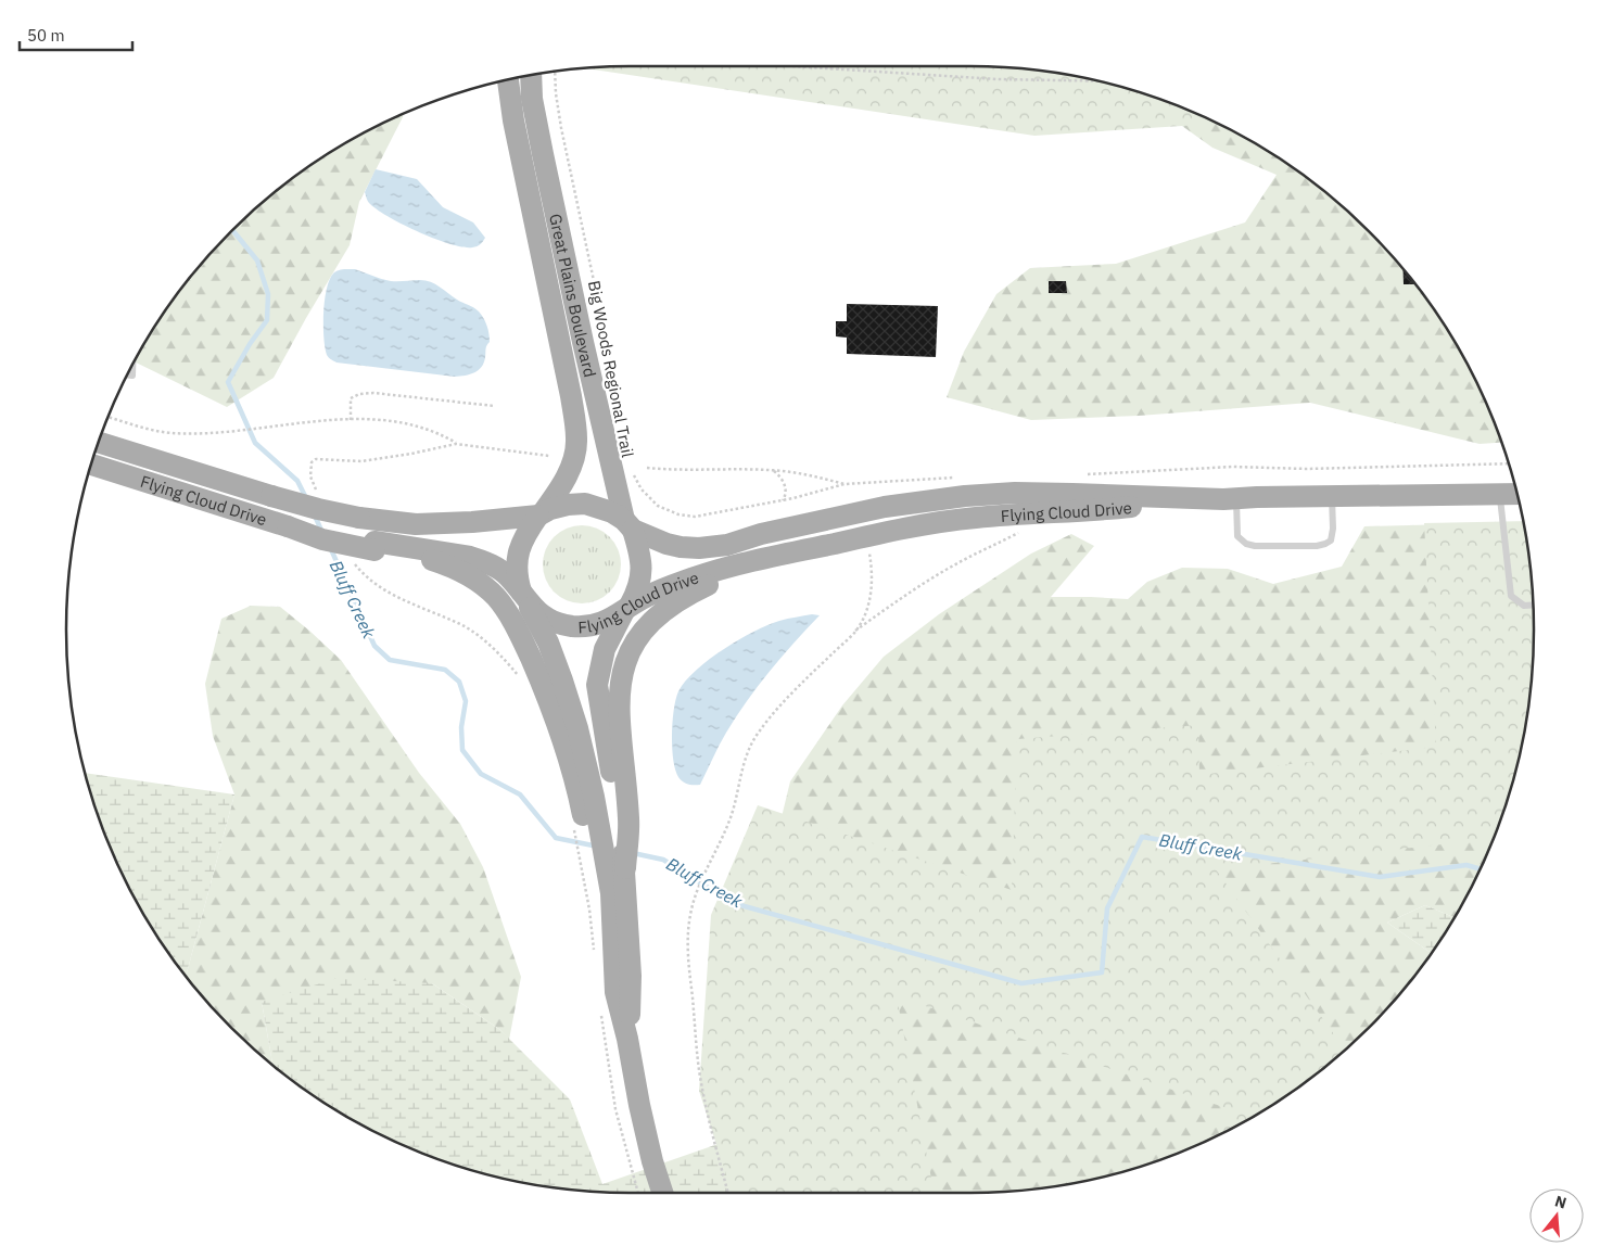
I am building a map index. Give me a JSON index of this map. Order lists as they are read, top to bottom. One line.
{"streets":{"main road":["Great Plains Boulevard","Flying Cloud Drive"],"path":["Big Woods Regional Trail"]},"crossings":[["Great Plains Boulevard","Flying Cloud Drive"]],"water":["Bluff Creek"],"scale_bar":"50 m","north":"top"}
